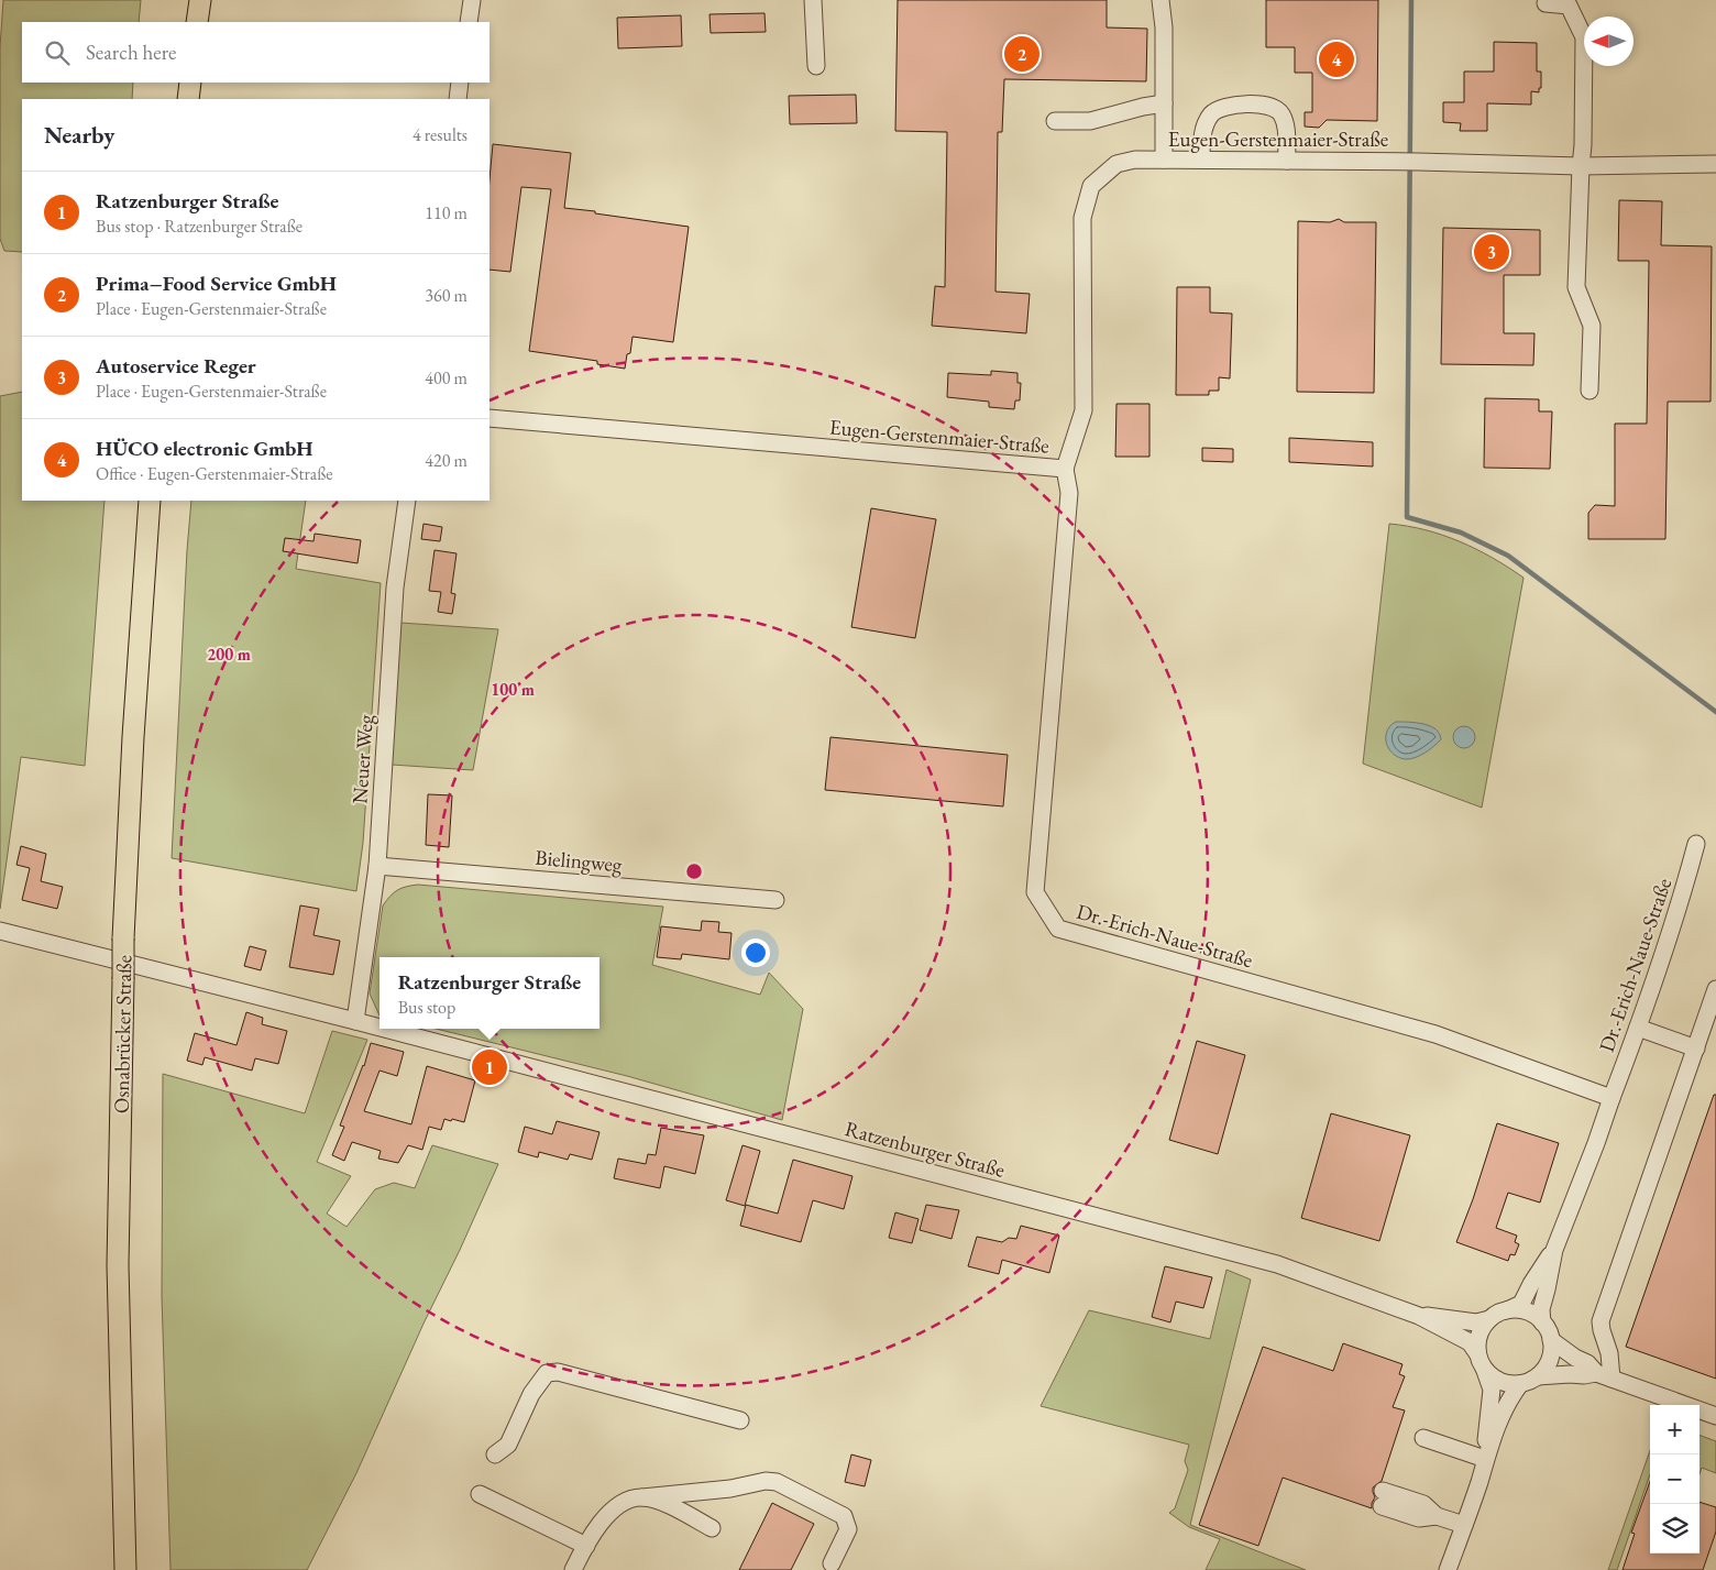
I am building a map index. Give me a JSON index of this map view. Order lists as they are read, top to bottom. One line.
{"streets":{"main road":["Osnabrücker Straße"],"street":["Eugen-Gerstenmaier-Straße","Neuer Weg","Bielingweg","Dr.-Erich-Naue-Straße","Ratzenburger Straße"]},"crossings":[["Eugen-Gerstenmaier-Straße","Dr.-Erich-Naue-Straße"],["Neuer Weg","Bielingweg"],["Neuer Weg","Ratzenburger Straße"]],"north":"left","page":{"search":"Search here","pins":["2","4","3","1"],"heading":["Nearby","4 results"],"list":[{"mark":"1","name":"Ratzenburger Straße","note":"Bus stop · Ratzenburger Straße","value":"110 m"},{"mark":"2","name":"Prima–Food Service GmbH","note":"Place · Eugen-Gerstenmaier-Straße","value":"360 m"},{"mark":"3","name":"Autoservice Reger","note":"Place · Eugen-Gerstenmaier-Straße","value":"400 m"},{"mark":"4","name":"HÜCO electronic GmbH","note":"Office · Eugen-Gerstenmaier-Straße","value":"420 m"}],"popup":["Ratzenburger Straße","Bus stop"],"map_buttons":["+","−"]},"rings":["200 m","100 m"]}
